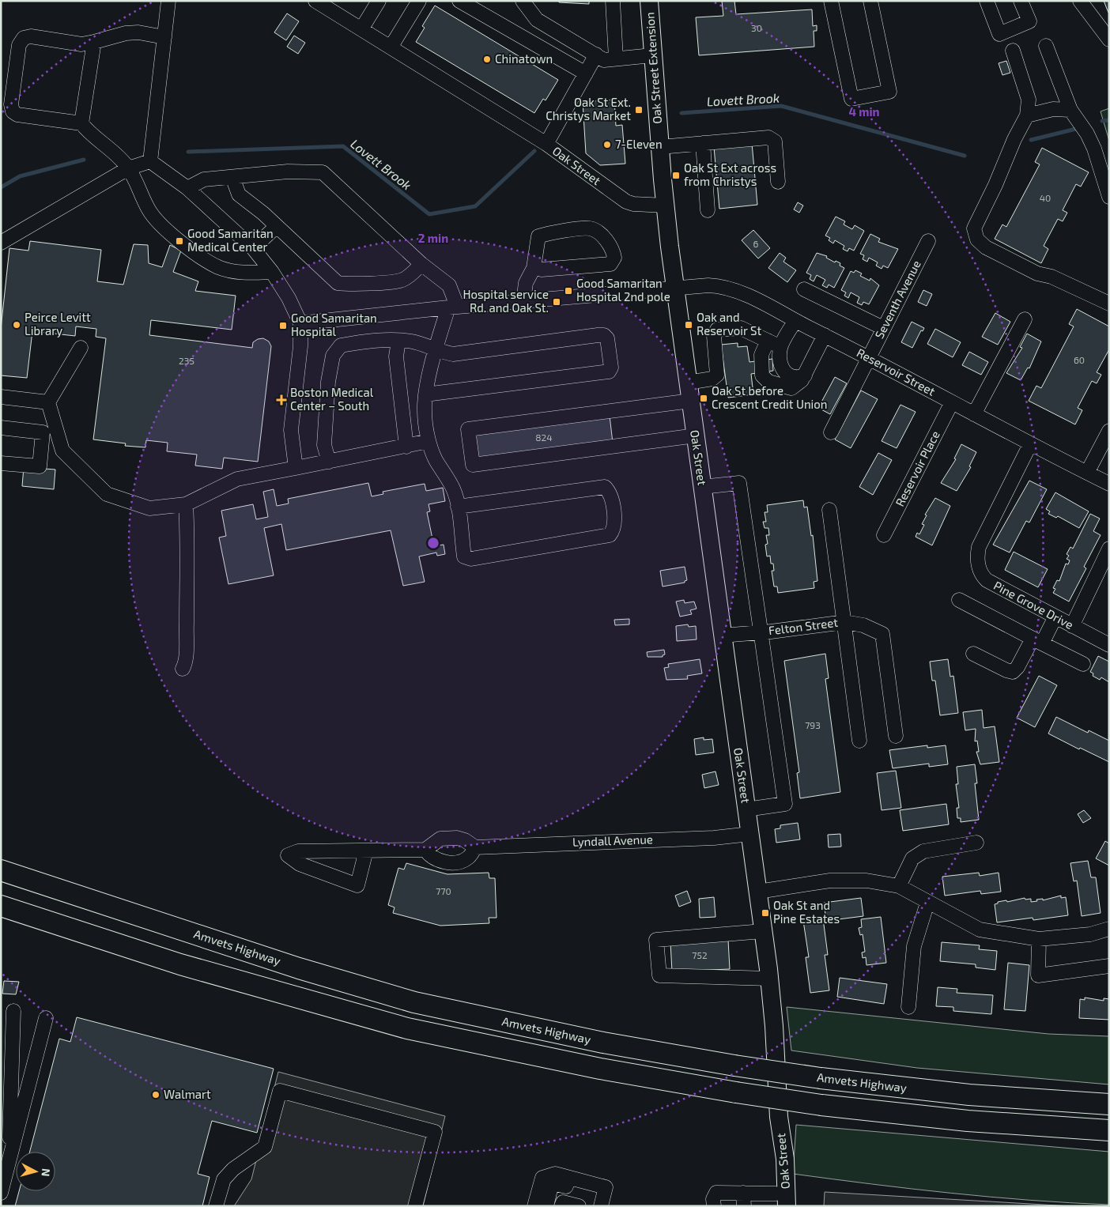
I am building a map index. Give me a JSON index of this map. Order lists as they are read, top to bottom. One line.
{"streets":{"highway":["Amvets Highway"],"main road":["Oak Street Extension","Oak Street"],"street":["Seventh Avenue","Reservoir Street","Reservoir Place","Pine Grove Drive","Felton Street","Lyndall Avenue"]},"crossings":[["Oak Street Extension","Oak Street"],["Oak Street","Reservoir Street"],["Oak Street","Felton Street"],["Oak Street","Lyndall Avenue"],["Seventh Avenue","Reservoir Street"],["Reservoir Street","Reservoir Place"],["Reservoir Street","Pine Grove Drive"]],"water":["Lovett Brook"],"places":{"other":["Chinatown","7-Eleven","Peirce Levitt Library","Walmart"],"transit":["Oak St Ext. Christys Market","Oak St Ext across from Christys","Good Samaritan Medical Center","Good Samaritan Hospital 2nd pole","Hospital service Rd. and Oak St.","Oak and Reservoir St","Good Samaritan Hospital","Oak St before Crescent Credit Union","Oak St and Pine Estates"],"health":["Boston Medical Center – South"]},"house_numbers":["30","40","6","60","235","824","793","770","752"],"north":"right","rings":["4 min","2 min"]}
